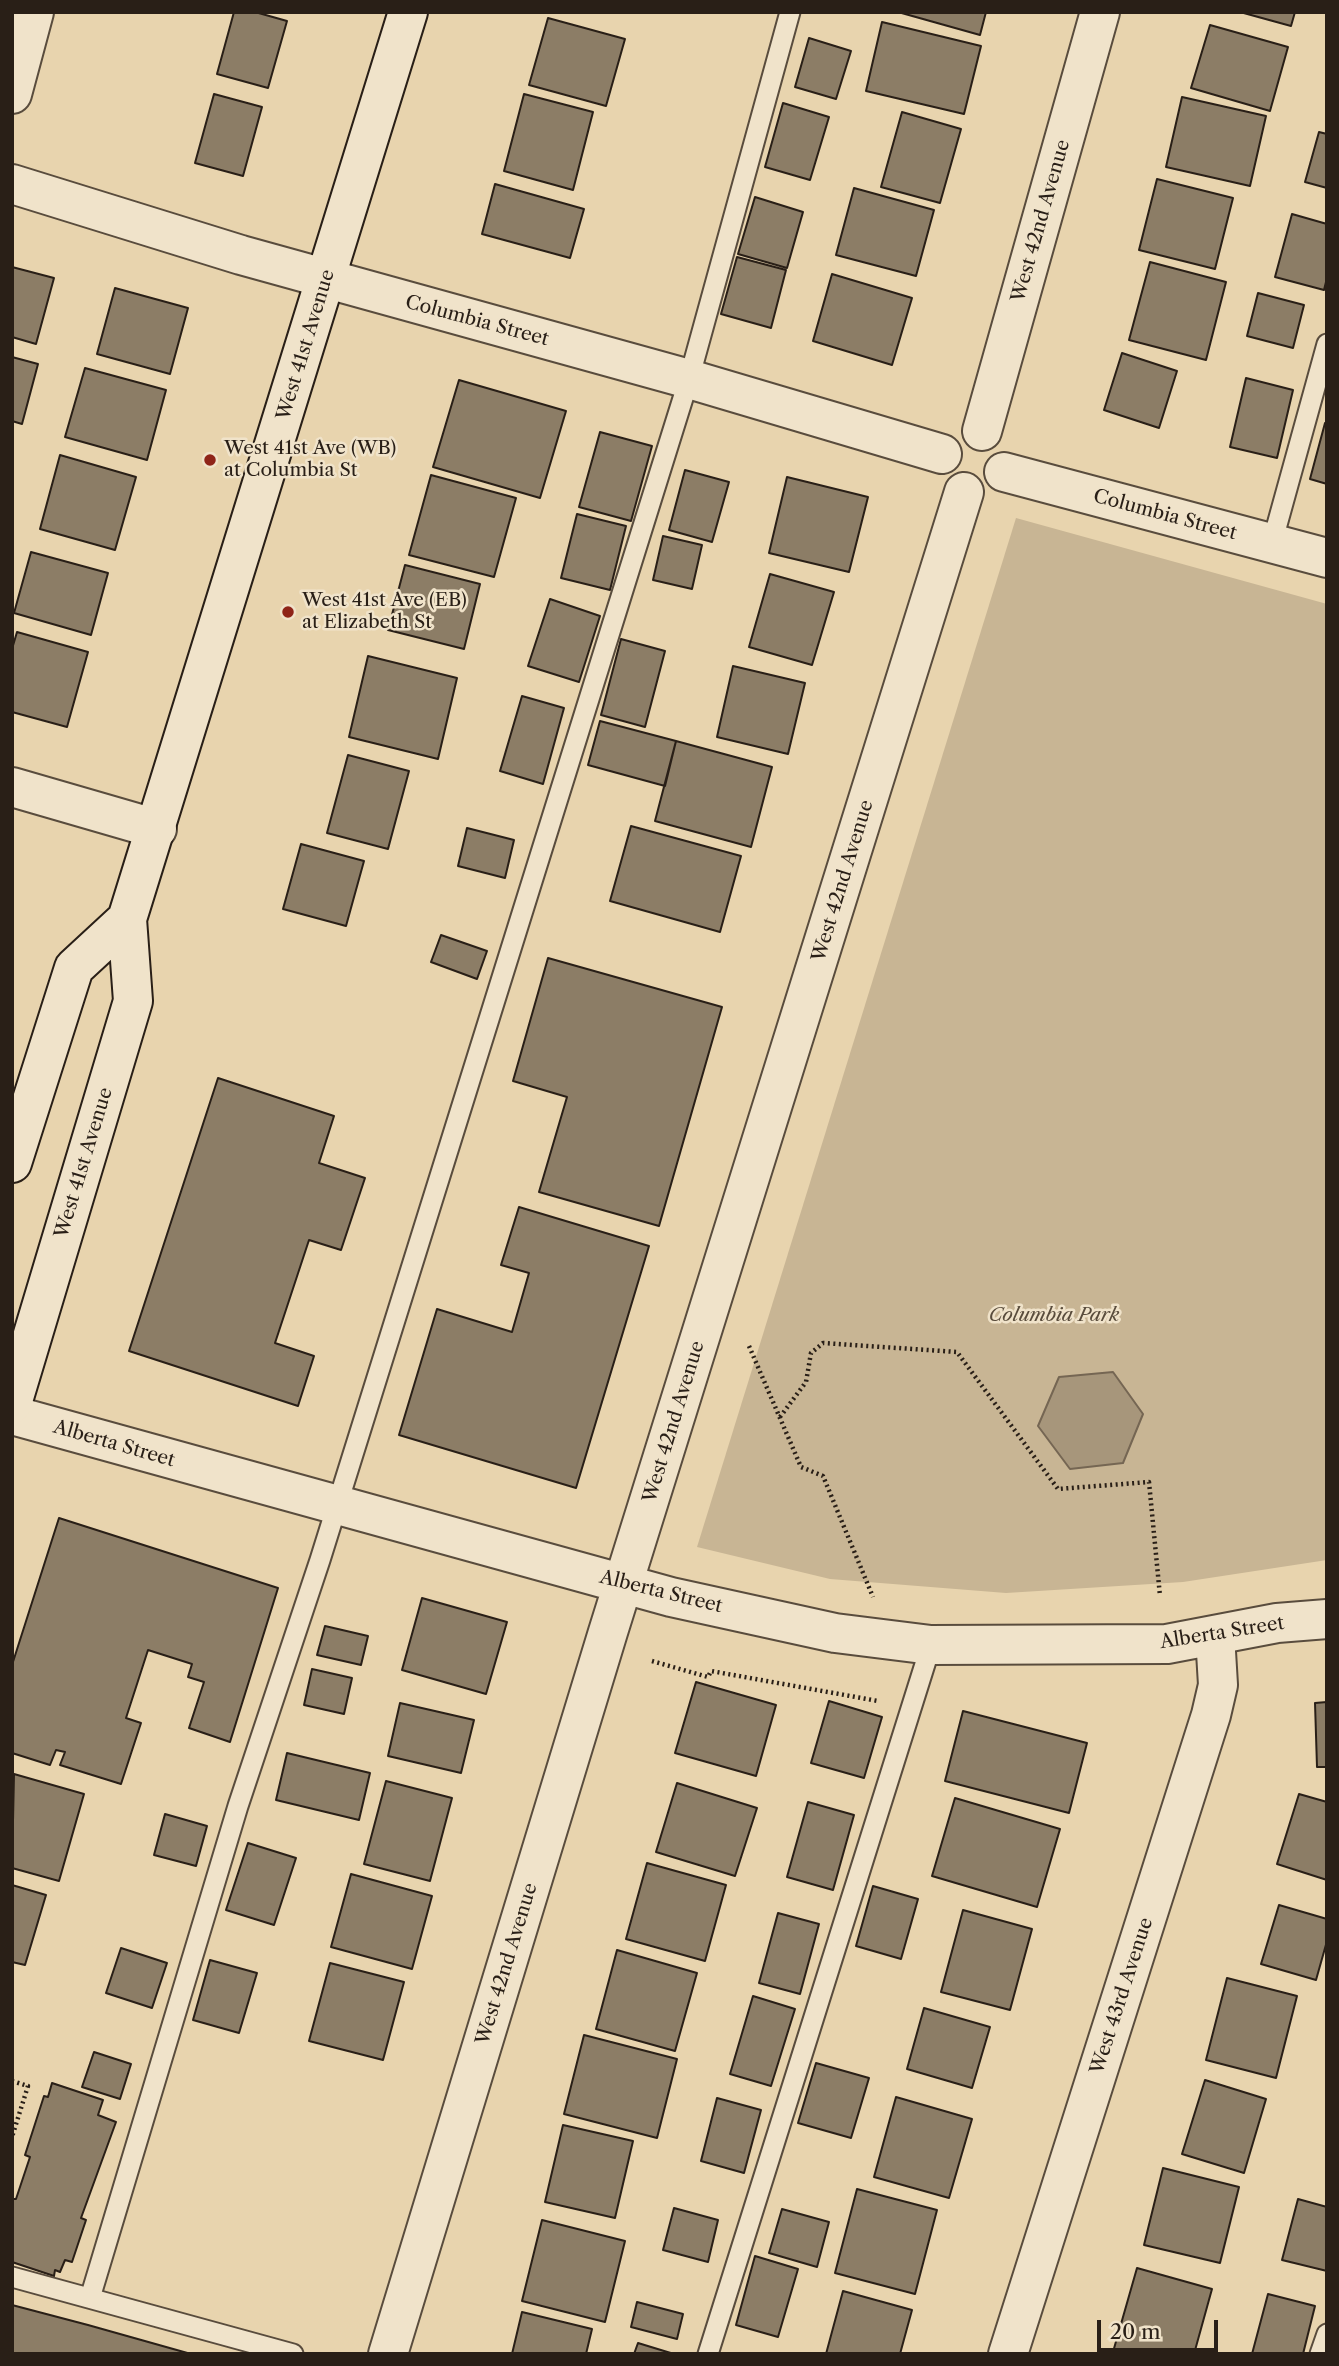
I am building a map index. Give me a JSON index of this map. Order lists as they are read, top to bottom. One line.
{"streets":{"street":["West 42nd Avenue","Columbia Street","West 41st Avenue","Alberta Street","West 43rd Avenue"]},"crossings":[["West 42nd Avenue","Columbia Street"],["West 42nd Avenue","Alberta Street"],["Columbia Street","West 41st Avenue"],["Alberta Street","West 43rd Avenue"]],"parks":["Columbia Park"],"places":["West 41st Ave (WB) at Columbia St","West 41st Ave (EB) at Elizabeth St"],"scale_bar":"20 m"}
